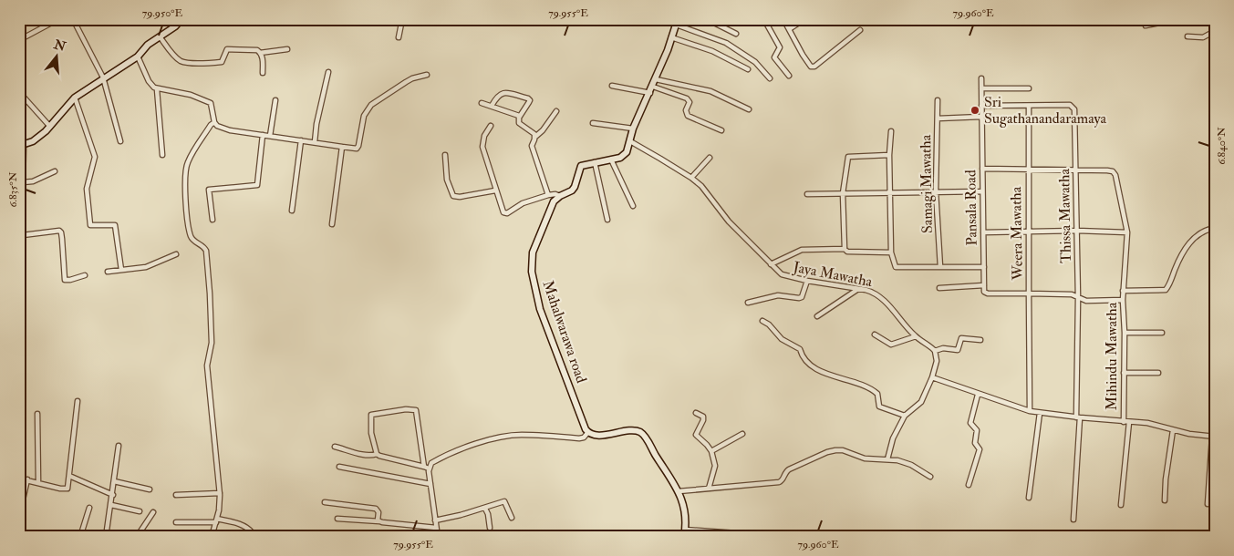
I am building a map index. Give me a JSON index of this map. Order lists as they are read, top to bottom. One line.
{"streets":{"street":["Samagi Mawatha","Pansala Road","Thissa Mawatha","Weera Mawatha","Jaya Mawatha","Mahalwarawa road","Mihindu Mawatha"]},"crossings":[["Pansala Road","Thissa Mawatha"],["Thissa Mawatha","Weera Mawatha"],["Thissa Mawatha","Mihindu Mawatha"],["Weera Mawatha","Mihindu Mawatha"],["Jaya Mawatha","Mahalwarawa road"]],"places":["Sri Sugathanandaramaya"],"north":"top","coordinates":["79.950°E","79.955°E","79.960°E","6.840°N","6.835°N"]}
